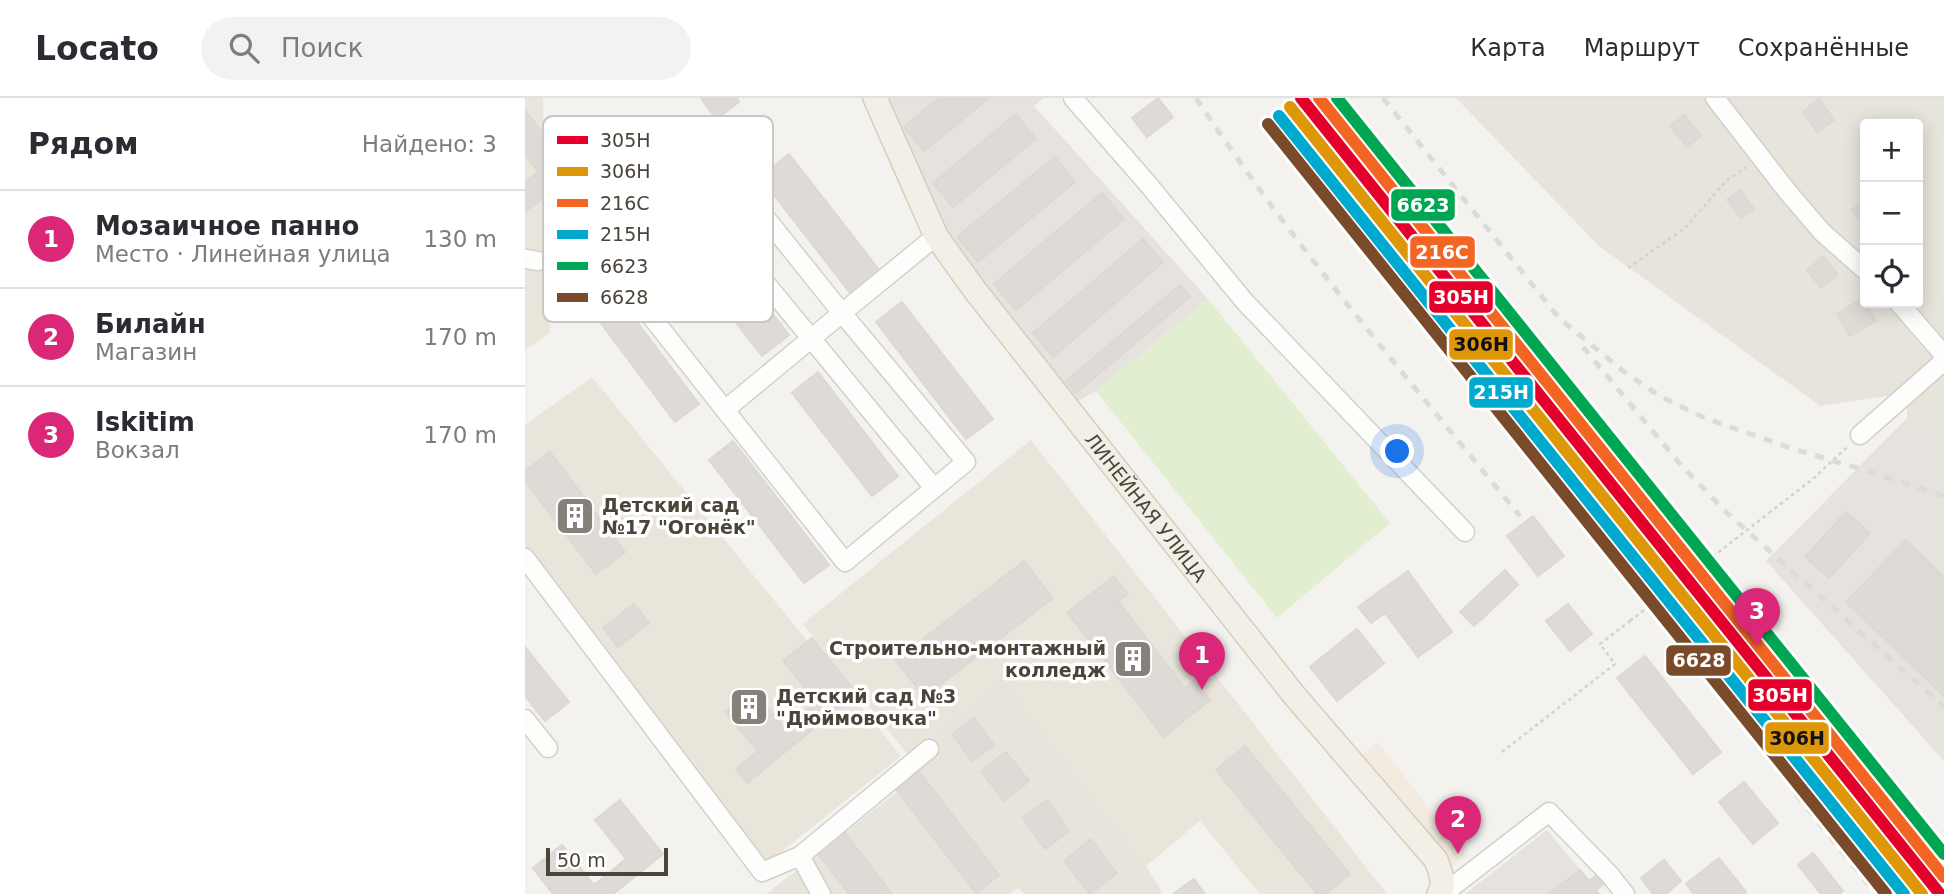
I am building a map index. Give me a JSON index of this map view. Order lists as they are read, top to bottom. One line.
{"streets":{"main road":["ЛИНЕЙНАЯ УЛИЦА"]},"places":{"building":["Детский сад №17 \"Огонёк\"","Строительно-монтажный колледж","Детский сад №3 \"Дюймовочка\""]},"lines":["transit line 305Н","transit line 216С","transit line 6623","transit line 306Н","transit line 215Н","transit line 6628"],"legend":["305Н","306Н","216С","215Н","6623","6628"],"scale_bar":"50 m","page":{"header":"Locato","search":"Поиск","nav":["Карта","Маршрут","Сохранённые"],"heading":["Рядом","Найдено: 3"],"map_buttons":["+","−"],"list":[{"mark":"1","name":"Мозаичное панно","note":"Место · Линейная улица","value":"130 m"},{"mark":"2","name":"Билайн","note":"Магазин","value":"170 m"},{"mark":"3","name":"Iskitim","note":"Вокзал","value":"170 m"}],"pins":["3","1","2"],"scale":"50 m"}}
